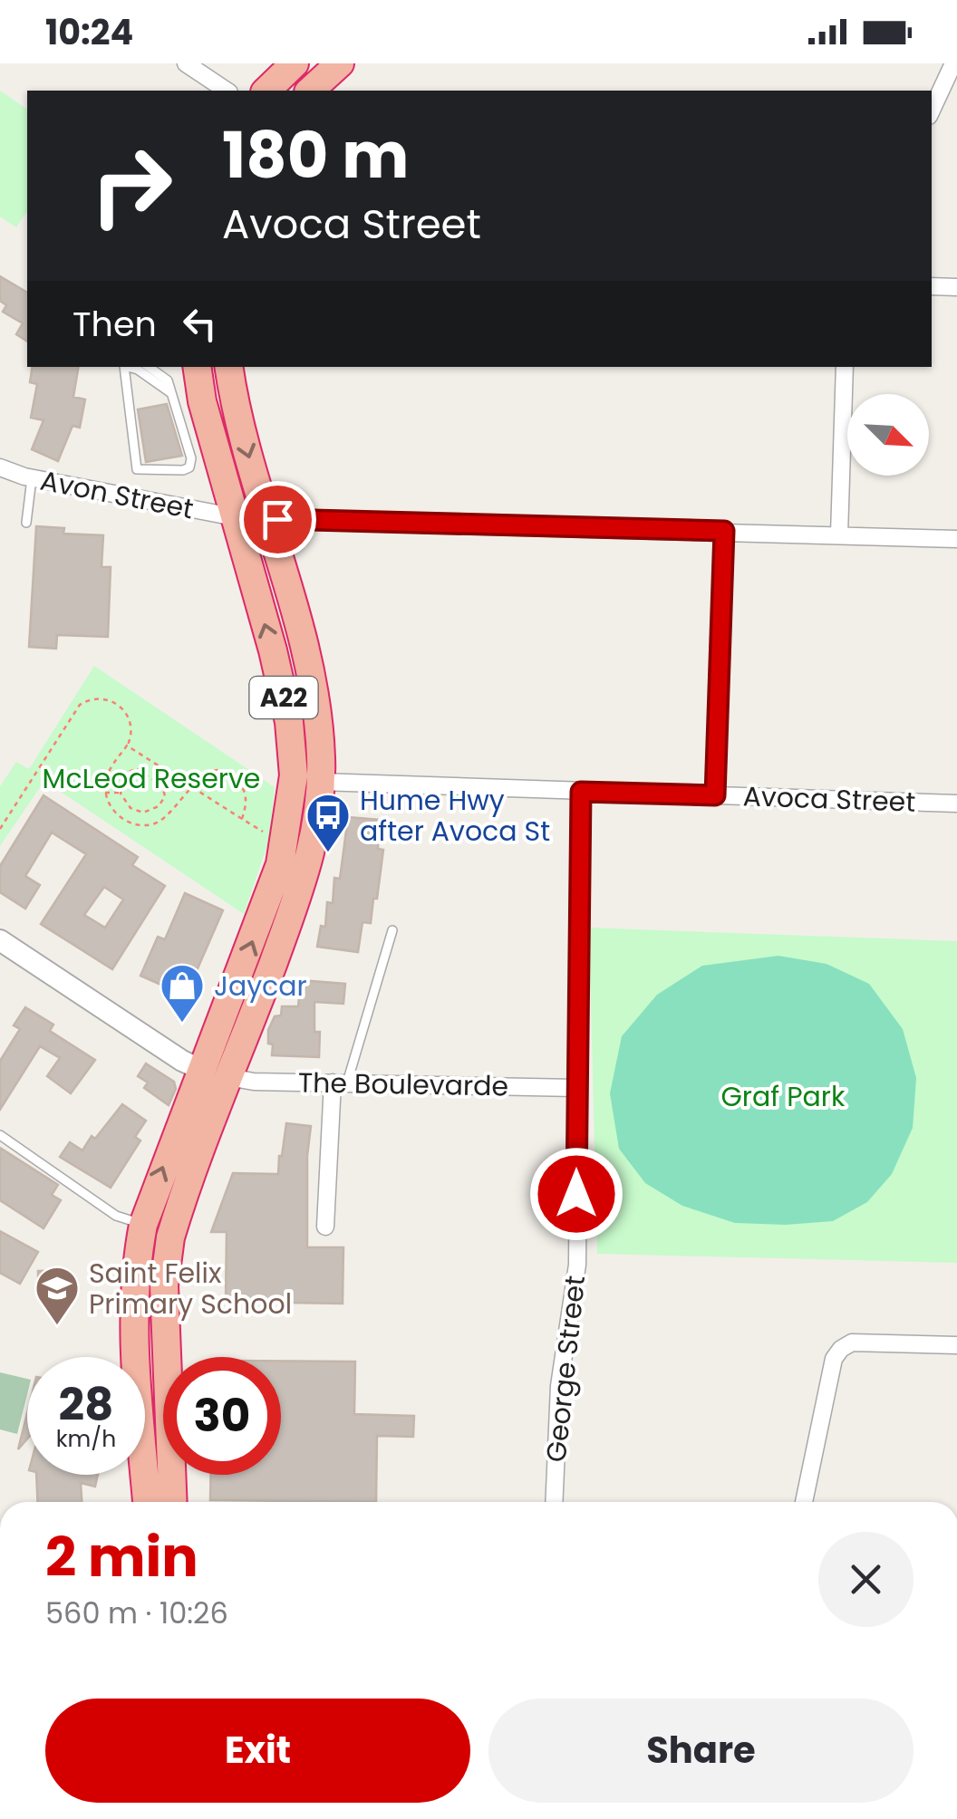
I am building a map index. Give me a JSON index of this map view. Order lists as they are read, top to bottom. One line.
{"streets":{"highway":["A22"],"street":["Avon Street","Avoca Street","The Boulevarde","George Street"]},"crossings":[["Avon Street","A22"],["A22","Avoca Street"],["A22","The Boulevarde"],["Avoca Street","George Street"],["The Boulevarde","George Street"]],"parks":["McLeod Reserve","Graf Park"],"places":{"bus stop":["Hume Hwy after Avoca St"],"shop":["Jaycar"],"school or university":["Saint Felix Primary School"]},"north":"bottom right","page":{"status":"10:24","turn":["180 m","Avoca Street"],"then":"Then","speed":"28 km/h","limit":"30","heading":["2 min","560 m · 10:26"],"buttons":["Exit","Share"]}}
